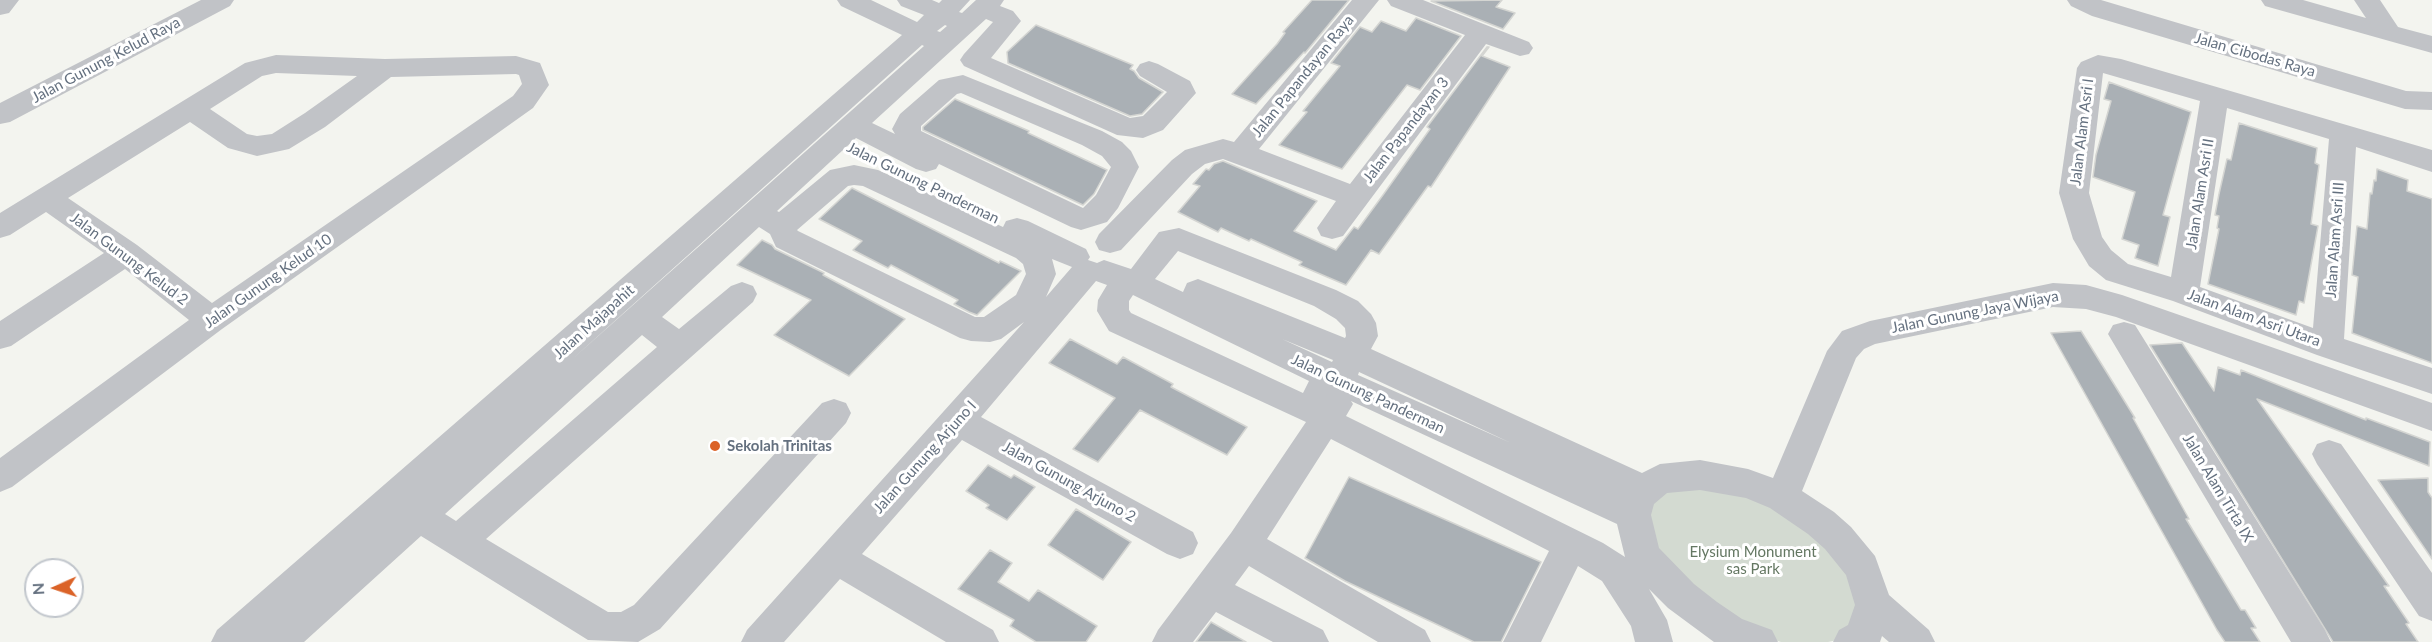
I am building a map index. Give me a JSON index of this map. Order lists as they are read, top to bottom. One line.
{"streets":{"street":["Jalan Cibodas Raya","Jalan Gunung Kelud Raya","Jalan Papandayan Raya","Jalan Papandayan 3","Jalan Alam Asri I","Jalan Gunung Panderman","Jalan Alam Asri II","Jalan Alam Asri III","Jalan Gunung Kelud 2","Jalan Gunung Kelud 10","Jalan Gunung Jaya Wijaya","Jalan Alam Asri Utara","Jalan Majapahit","Jalan Gunung Arjuno I","Jalan Gunung Arjuno 2","Jalan Alam Tirta IX"]},"crossings":[["Jalan Alam Asri I","Jalan Alam Asri II"],["Jalan Alam Asri I","Jalan Alam Asri Utara"],["Jalan Gunung Panderman","Jalan Majapahit"],["Jalan Gunung Panderman","Jalan Gunung Arjuno I"],["Jalan Alam Asri II","Jalan Alam Asri Utara"],["Jalan Alam Asri III","Jalan Alam Asri Utara"],["Jalan Gunung Kelud 2","Jalan Gunung Kelud 10"],["Jalan Gunung Arjuno I","Jalan Gunung Arjuno 2"]],"parks":["Elysium Monument sas Park"],"places":["Sekolah Trinitas"],"north":"left"}
